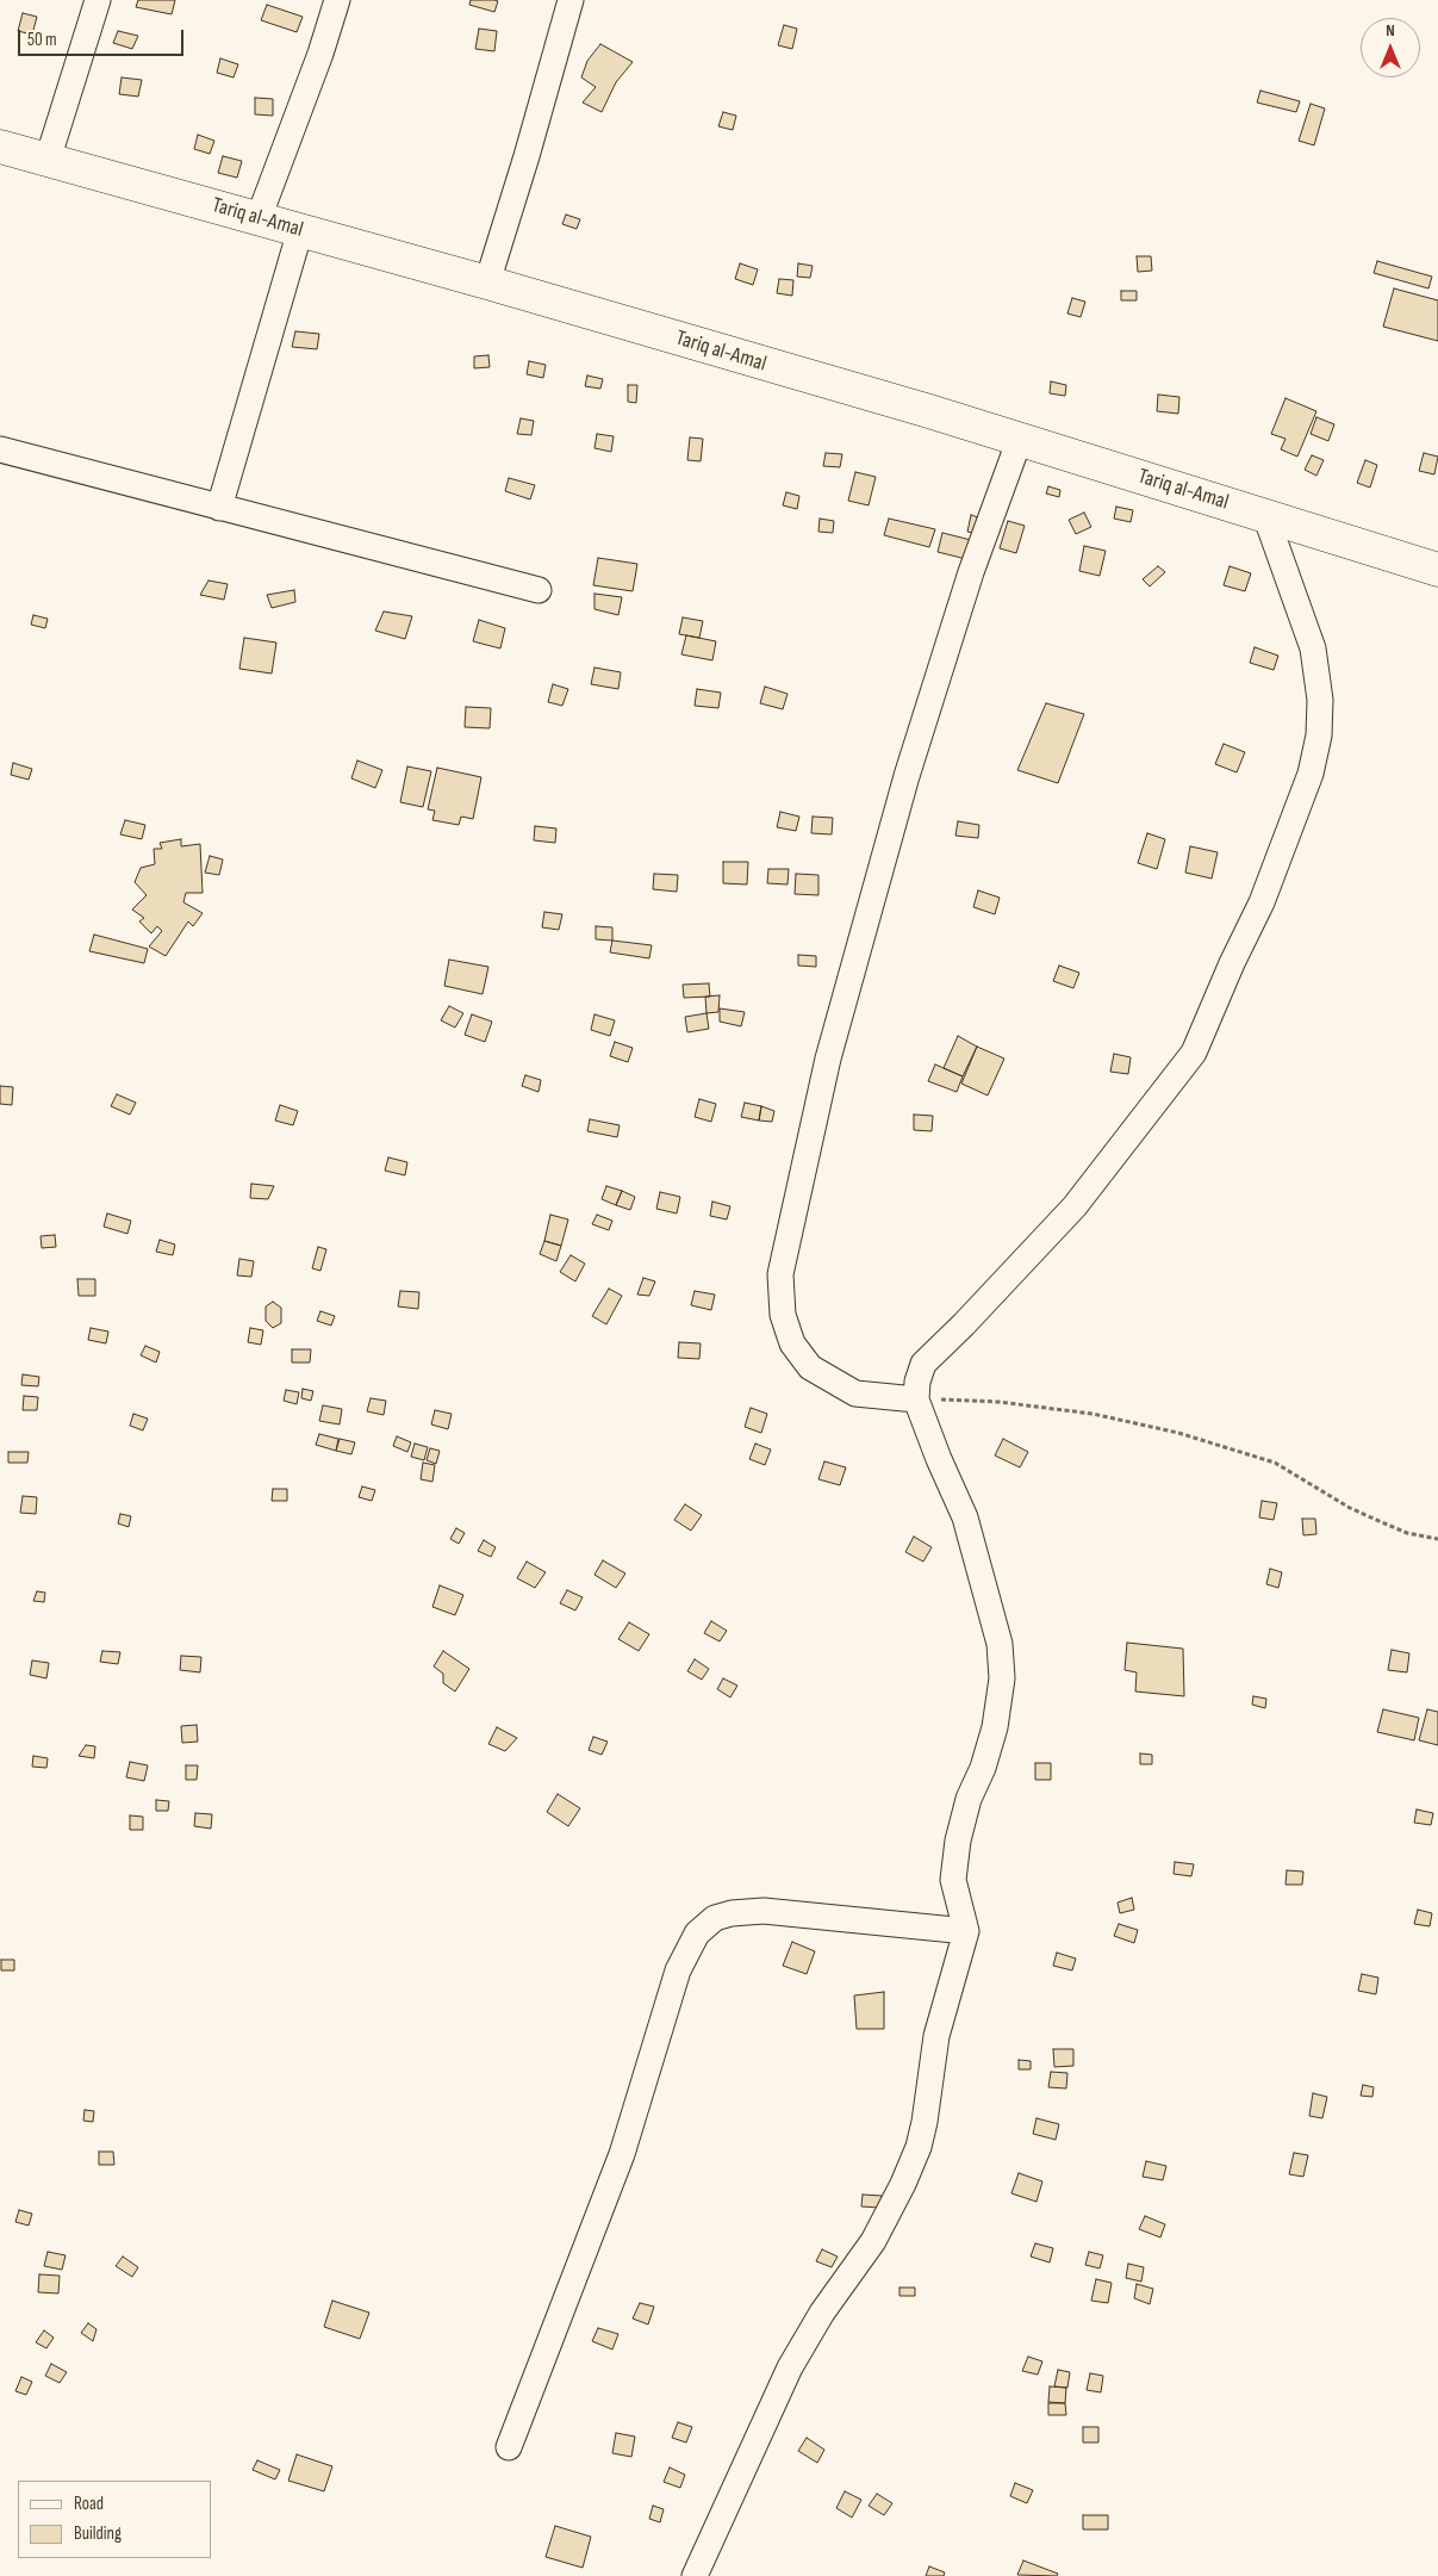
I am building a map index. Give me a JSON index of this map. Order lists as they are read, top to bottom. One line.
{"streets":{"highway":["Tariq al-Amal"]},"legend":["Road","Building"],"scale_bar":"50 m","north":"top"}
